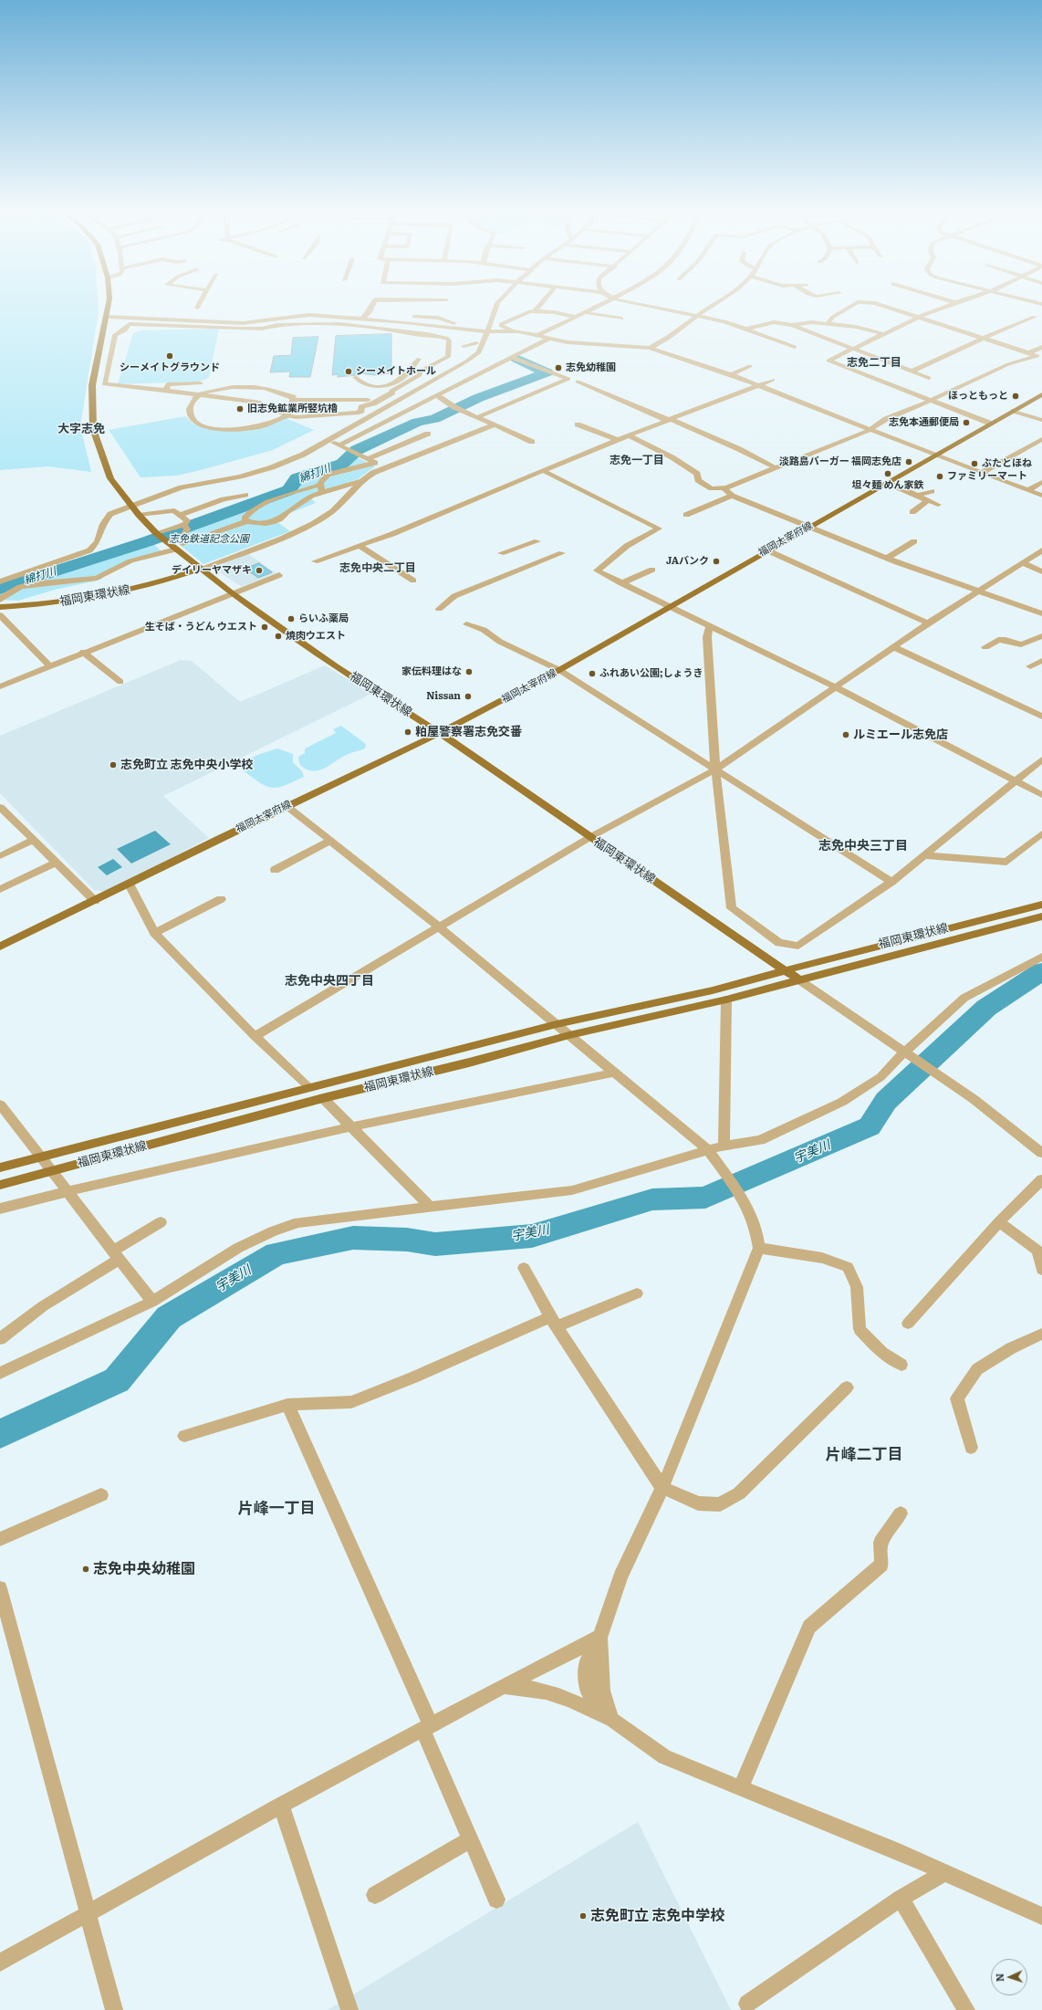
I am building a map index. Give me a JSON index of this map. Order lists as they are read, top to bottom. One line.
{"streets":{"main road":["福岡太宰府線","福岡東環状線"]},"crossings":[["福岡太宰府線","福岡東環状線"]],"districts":["志免二丁目","大字志免","志免一丁目","志免中央二丁目","志免中央三丁目","志免中央四丁目","片峰二丁目","片峰一丁目"],"water":["綿打川","宇美川"],"parks":["志免鉄道記念公園"],"places":["シーメイトグラウンド","志免幼稚園","シーメイトホール","ほっともっと","旧志免鉱業所竪坑櫓","志免本通郵便局","淡路島バーガー 福岡志免店","ぶたとほね","坦々麺 めん家鉄","ファミリーマート","JAバンク","デイリーヤマザキ","らいふ薬局","生そば・うどん ウエスト","焼肉ウエスト","家伝料理はな","ふれあい公園;しょうき","Nissan","粕屋警察署志免交番","ルミエール志免店","志免町立 志免中央小学校","志免中央幼稚園","志免町立 志免中学校"],"north":"left"}
